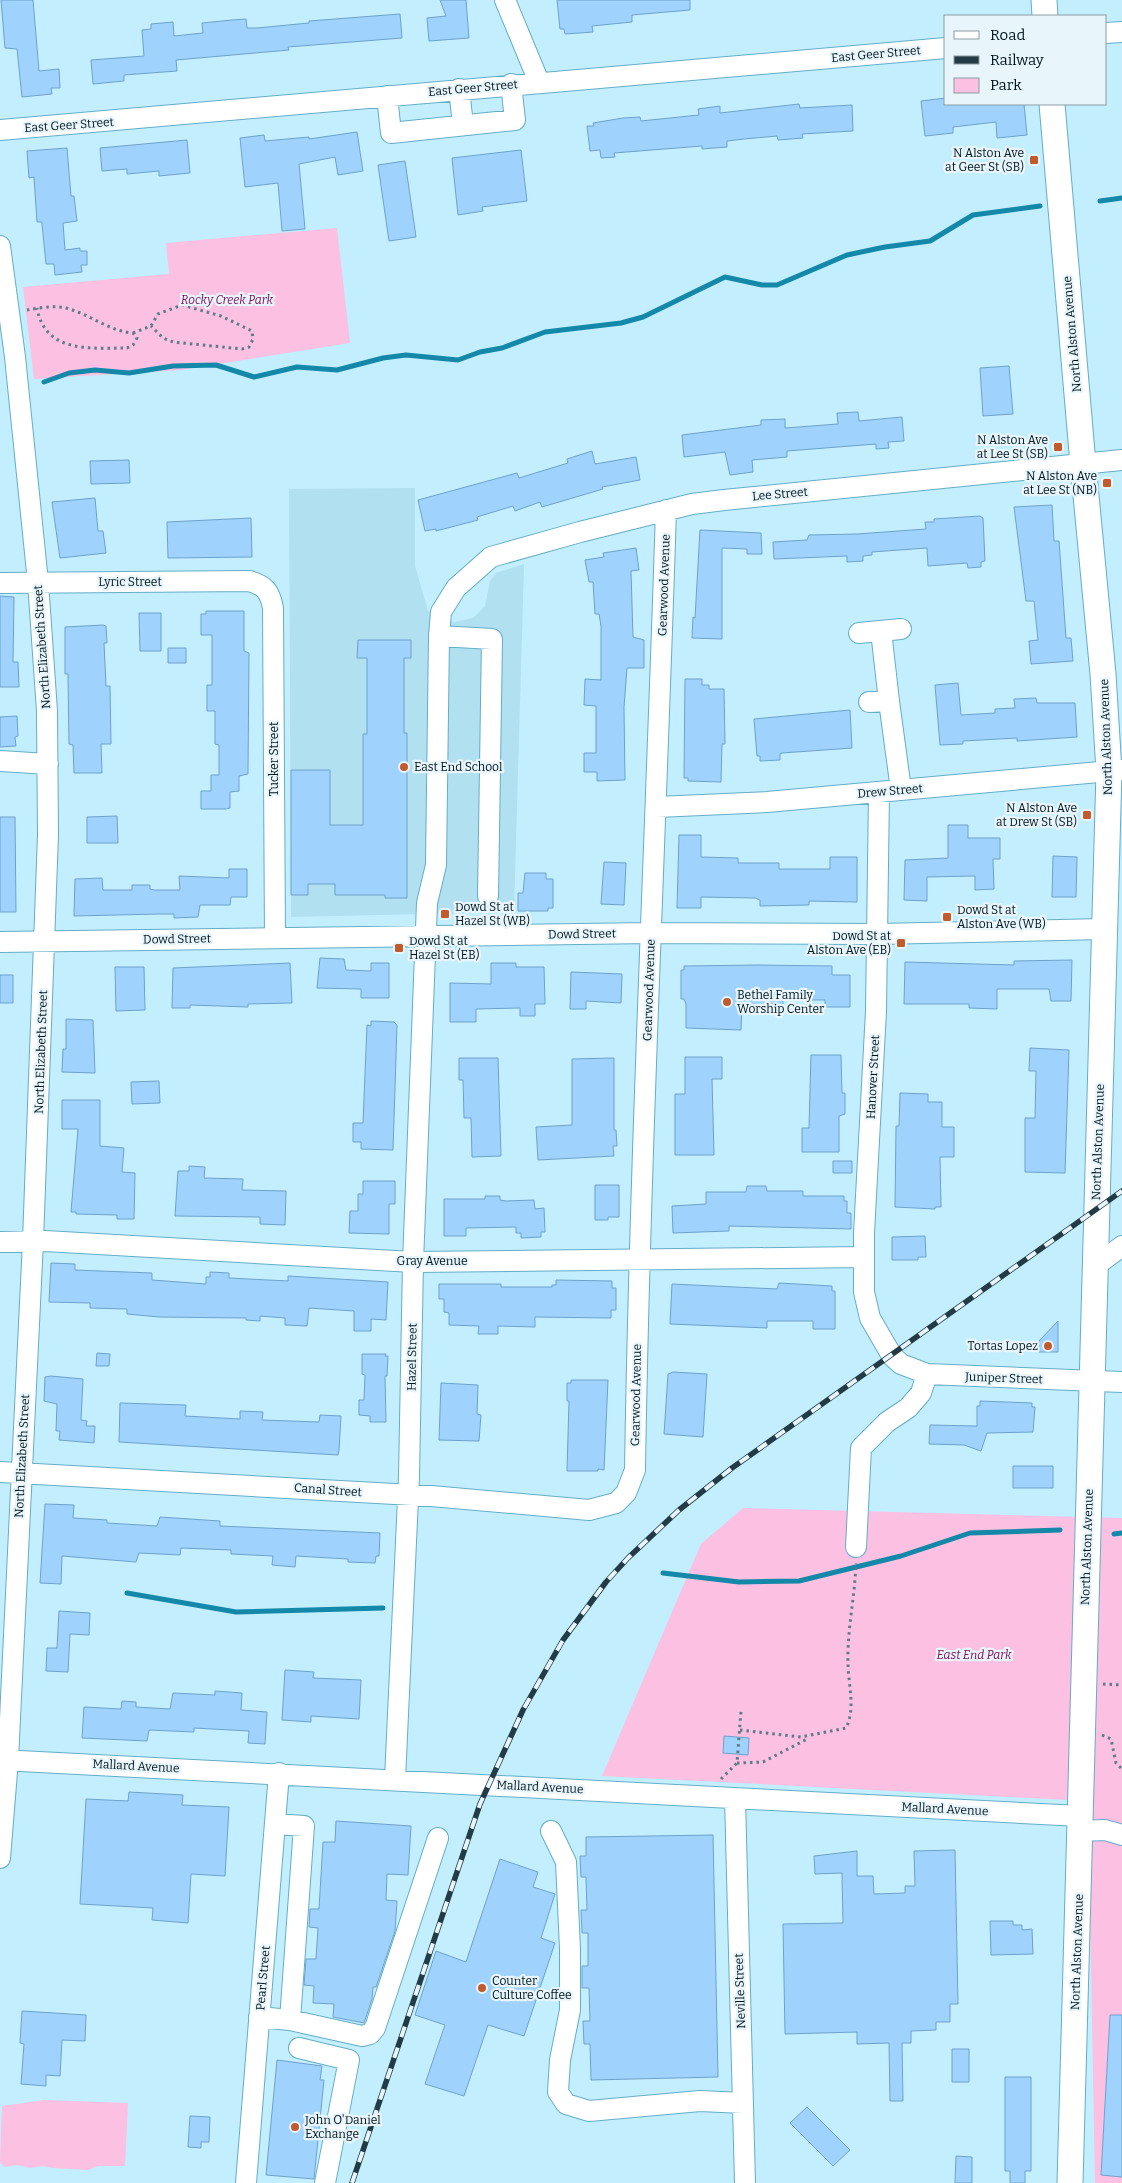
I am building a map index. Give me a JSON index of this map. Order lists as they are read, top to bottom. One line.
{"streets":{"main road":["North Alston Avenue"],"street":["East Geer Street","Lee Street","Lyric Street","Gearwood Avenue","North Elizabeth Street","Tucker Street","Drew Street","Dowd Street","Hanover Street","Gray Avenue","Hazel Street","Juniper Street","Canal Street","Mallard Avenue","Pearl Street","Neville Street"]},"crossings":[["North Alston Avenue","Lee Street"],["North Alston Avenue","Drew Street"],["North Alston Avenue","Dowd Street"],["North Alston Avenue","Juniper Street"],["North Alston Avenue","Mallard Avenue"],["Lee Street","Gearwood Avenue"],["Lee Street","Hazel Street"],["Lyric Street","North Elizabeth Street"],["Lyric Street","Tucker Street"],["Gearwood Avenue","Drew Street"],["Gearwood Avenue","Dowd Street"],["Gearwood Avenue","Gray Avenue"],["Gearwood Avenue","Canal Street"],["North Elizabeth Street","Dowd Street"],["North Elizabeth Street","Gray Avenue"],["North Elizabeth Street","Canal Street"],["North Elizabeth Street","Mallard Avenue"],["Tucker Street","Dowd Street"],["Drew Street","Hanover Street"],["Dowd Street","Hanover Street"],["Dowd Street","Hazel Street"],["Hanover Street","Gray Avenue"],["Hanover Street","Juniper Street"],["Gray Avenue","Hazel Street"],["Hazel Street","Canal Street"],["Hazel Street","Mallard Avenue"],["Mallard Avenue","Pearl Street"],["Mallard Avenue","Neville Street"]],"parks":["Rocky Creek Park","East End Park"],"places":{"transit":["N Alston Ave at Geer St (SB)","N Alston Ave at Lee St (SB)","N Alston Ave at Lee St (NB)","N Alston Ave at Drew St (SB)","Dowd St at Hazel St (WB)","Dowd St at Alston Ave (WB)","Dowd St at Alston Ave (EB)","Dowd St at Hazel St (EB)"],"other":["East End School","Bethel Family Worship Center","Tortas Lopez","Counter Culture Coffee","John O'Daniel Exchange"]},"legend":["Road","Railway","Park"]}
